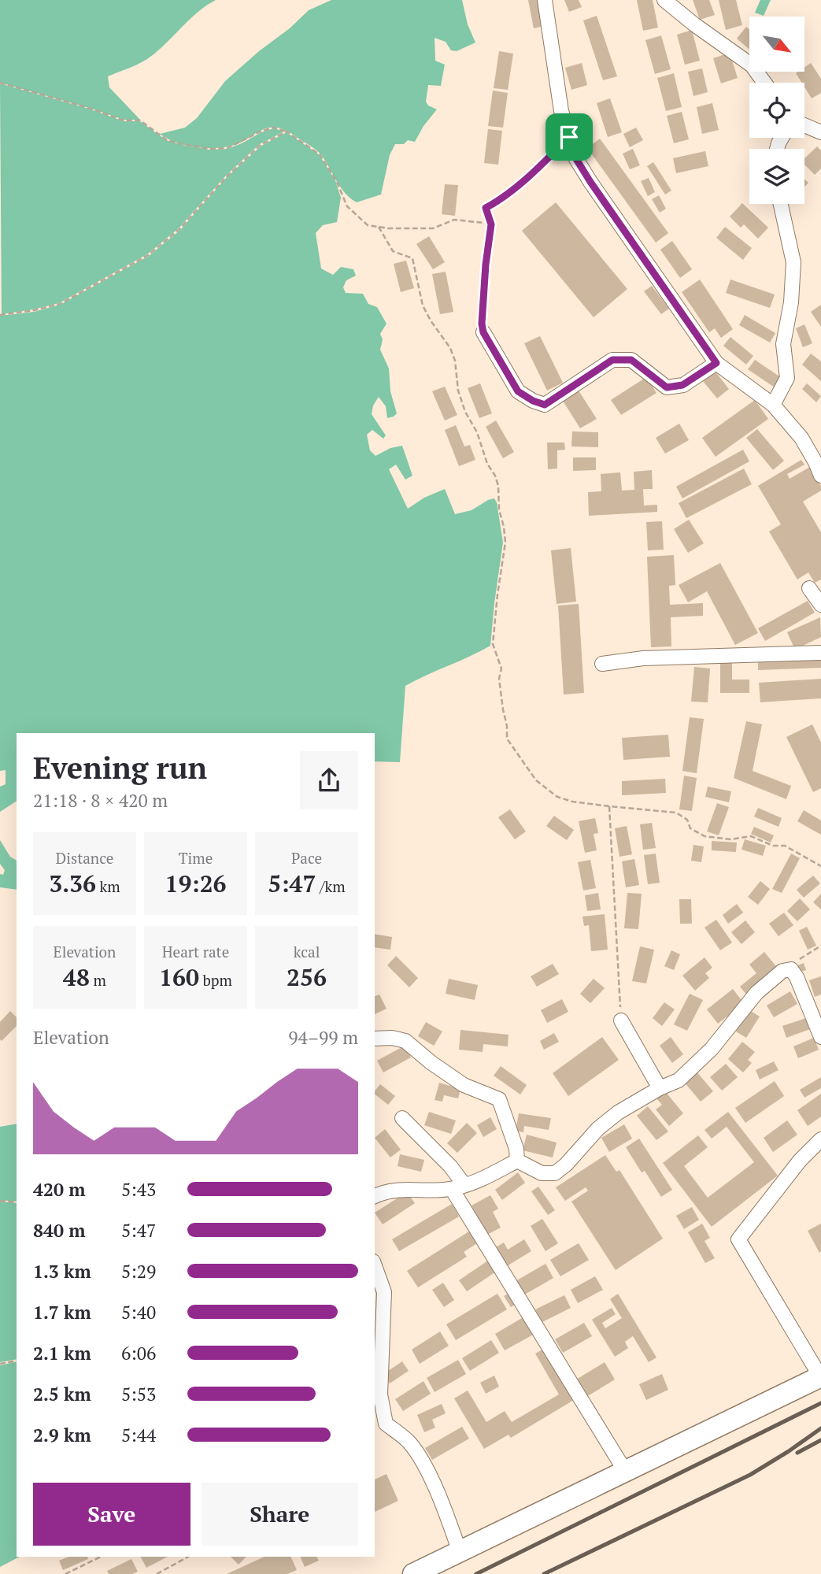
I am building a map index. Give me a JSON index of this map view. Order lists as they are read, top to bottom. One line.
{"north":"bottom right","page":{"heading":["Evening run","21:18 · 8 × 420 m"],"stats":[["Distance","3.36 km"],["Time","19:26"],["Pace","5:47 /km"],["Elevation","48 m"],["Heart rate","160 bpm"],["kcal","256"]],"chart":["Elevation","94–99 m"],"list":[{"name":"420 m","note":"5:43"},{"name":"840 m","note":"5:47"},{"name":"1.3 km","note":"5:29"},{"name":"1.7 km","note":"5:40"},{"name":"2.1 km","note":"6:06"},{"name":"2.5 km","note":"5:53"},{"name":"2.9 km","note":"5:44"}],"buttons":["Save","Share"]}}
